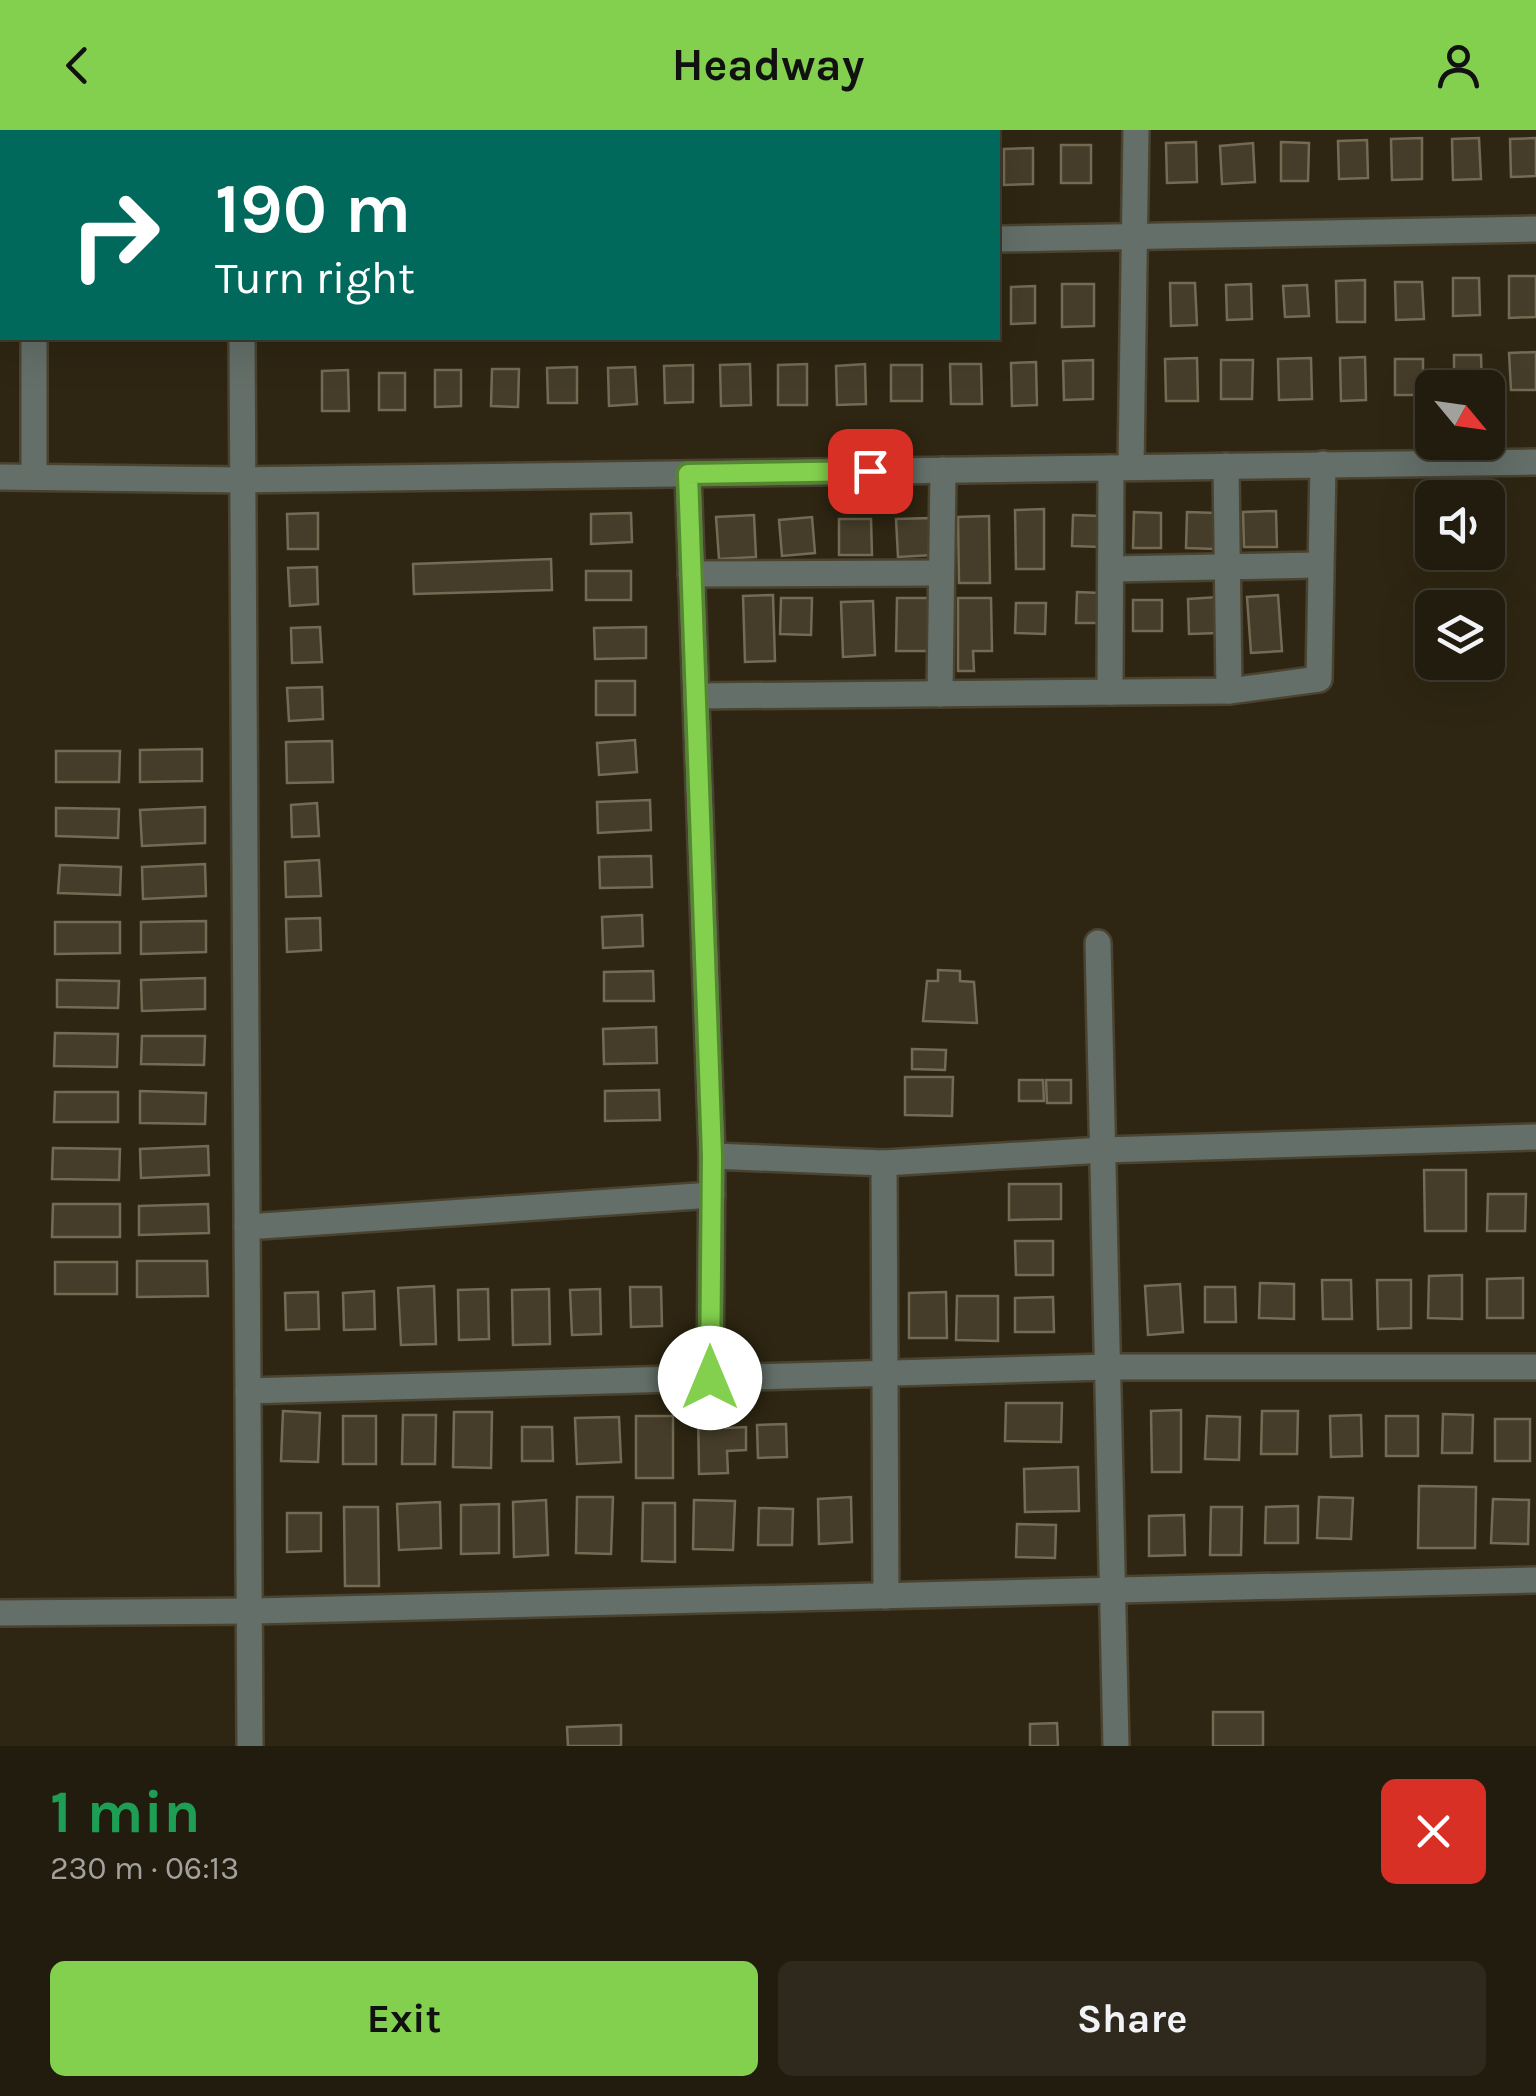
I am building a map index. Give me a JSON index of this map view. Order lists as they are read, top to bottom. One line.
{"north":"bottom right","page":{"header":"Headway","turn":["190 m","Turn right"],"heading":["1 min","230 m · 06:13"],"buttons":["Exit","Share"]}}
